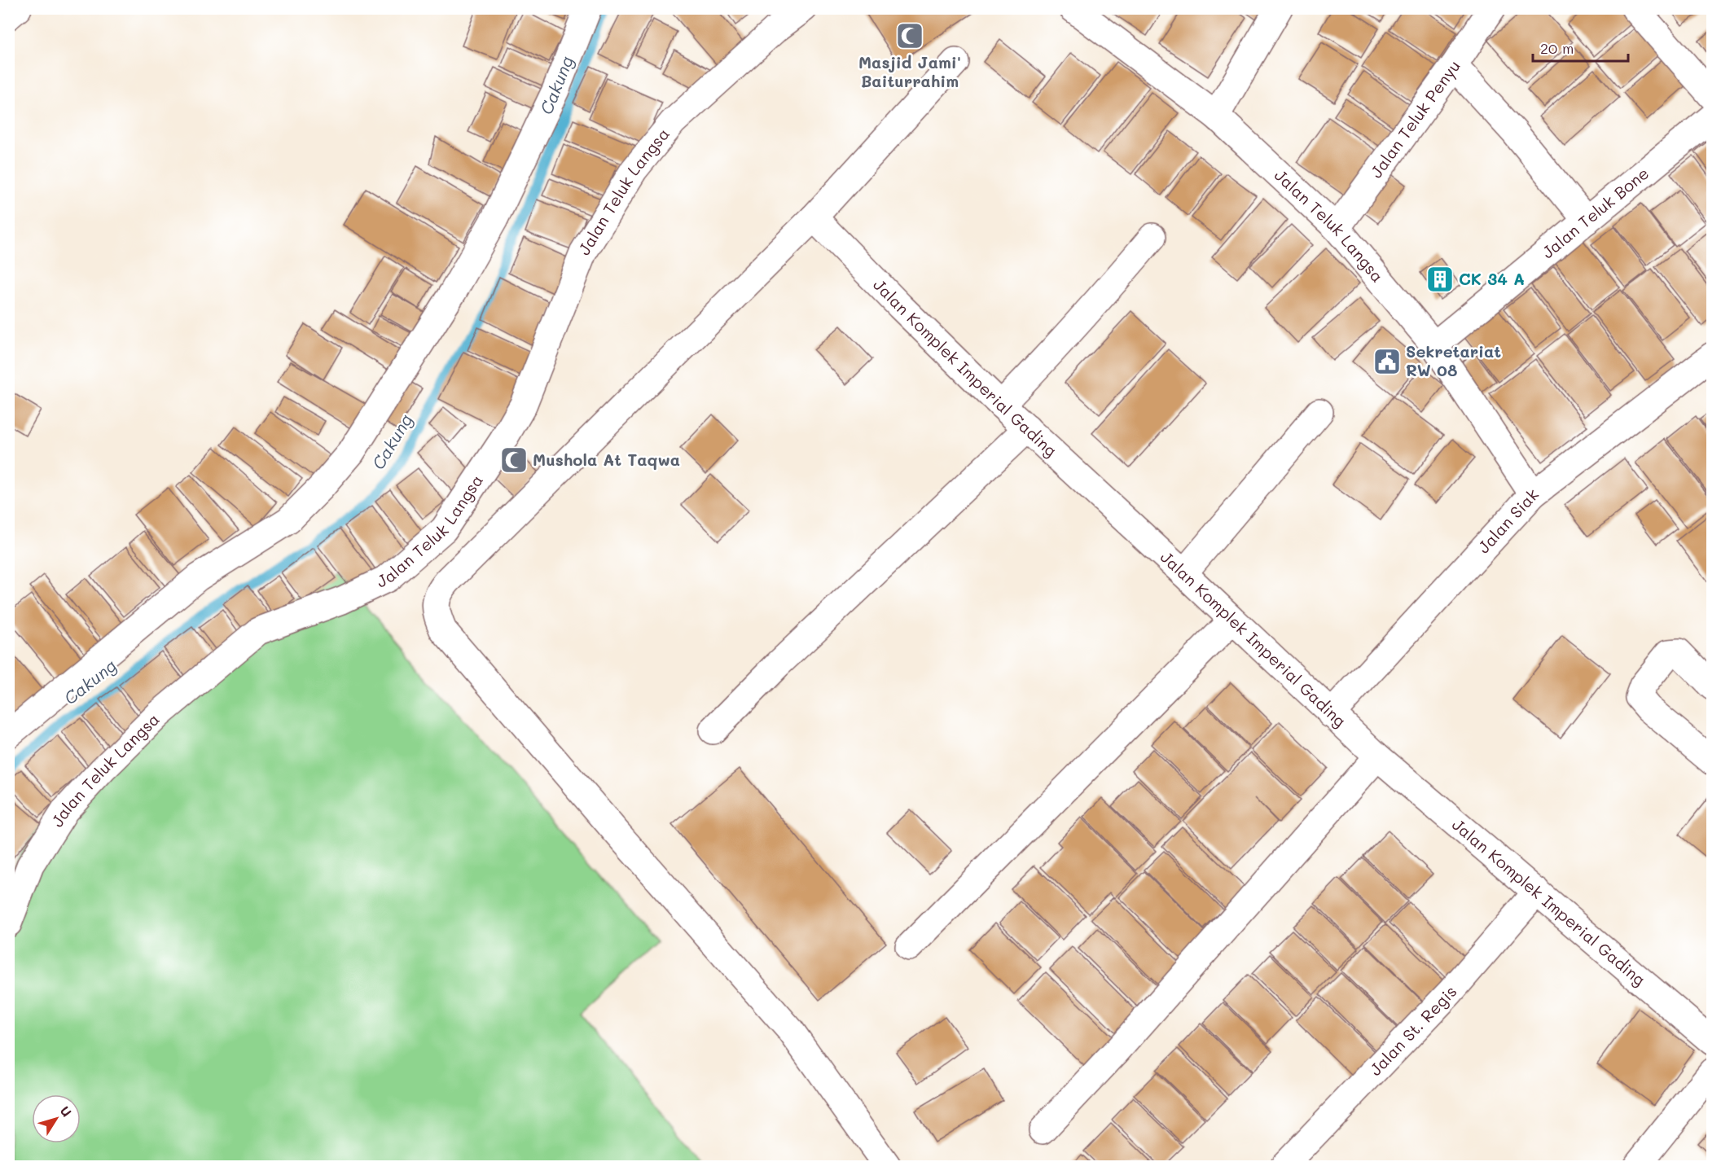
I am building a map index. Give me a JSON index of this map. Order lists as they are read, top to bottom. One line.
{"streets":{"street":["Jalan Teluk Penyu","Jalan Teluk Langsa","Jalan Teluk Bone","Jalan Komplek Imperial Gading","Jalan Siak","Jalan St. Regis"]},"crossings":[["Jalan Teluk Penyu","Jalan Teluk Langsa"],["Jalan Teluk Langsa","Jalan Teluk Bone"],["Jalan Teluk Langsa","Jalan Siak"],["Jalan Komplek Imperial Gading","Jalan Siak"],["Jalan Komplek Imperial Gading","Jalan St. Regis"]],"water":["Cakung"],"places":{"mosque":["Masjid Jami' Baiturrahim","Mushola At Taqwa"],"building":["CK 34 A"],"public building":["Sekretariat RW 08"]},"scale_bar":"20 m","north":"top right"}
